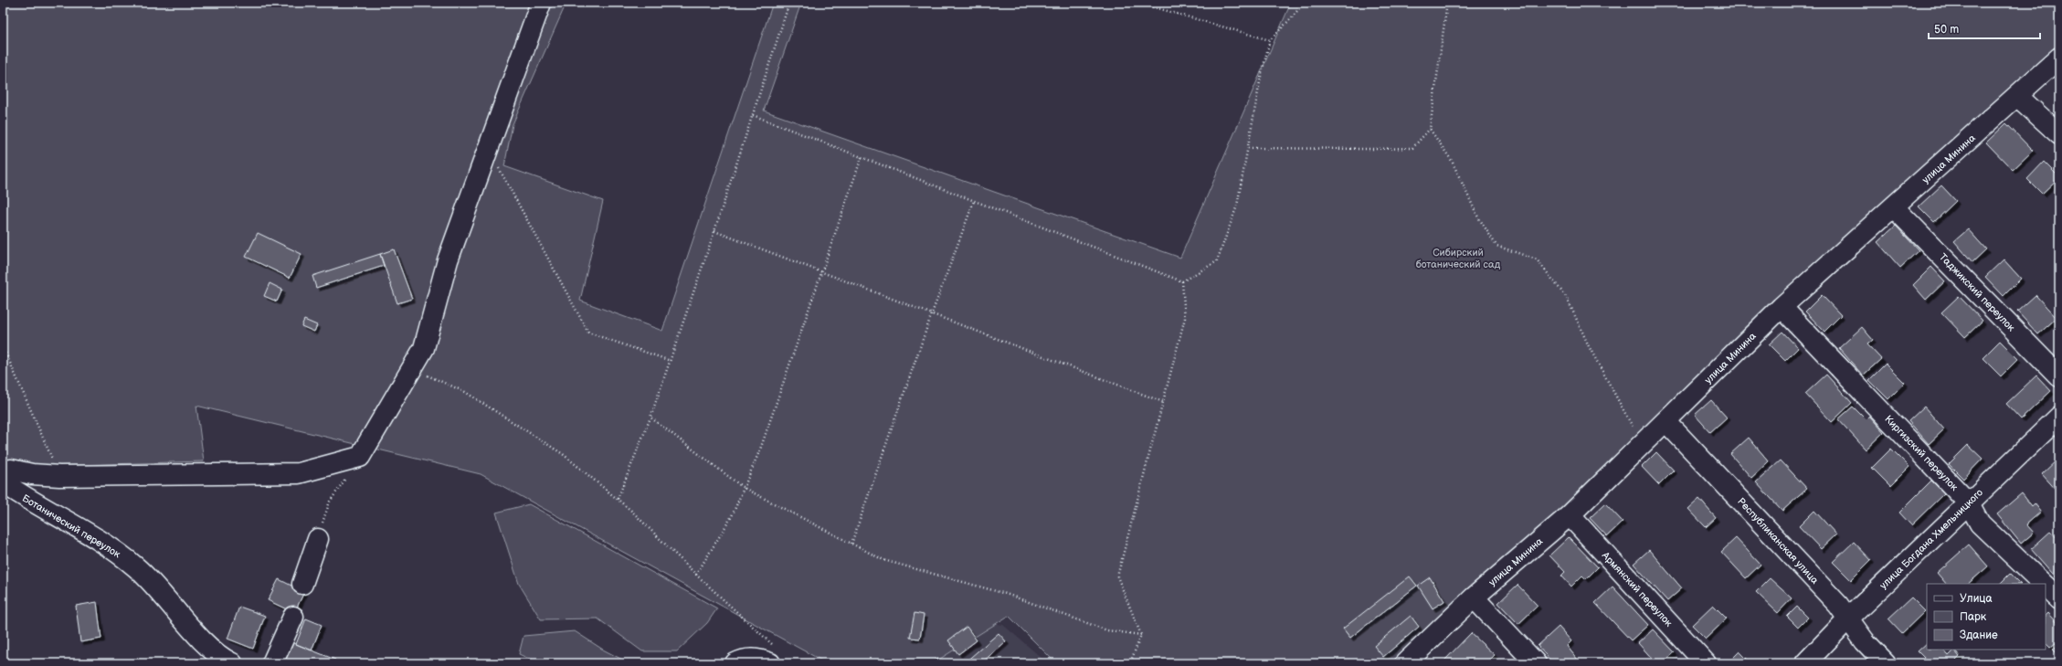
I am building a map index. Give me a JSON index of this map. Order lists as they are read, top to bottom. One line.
{"streets":{"street":["улица Минина","Таджикский переулок","Киргизский переулок","Ботанический переулок","улица Богдана Хмельницкого","Республиканская улица","Армянский переулок"]},"crossings":[["улица Минина","Таджикский переулок"],["улица Минина","Киргизский переулок"],["улица Минина","Республиканская улица"],["улица Минина","Армянский переулок"],["Киргизский переулок","улица Богдана Хмельницкого"],["улица Богдана Хмельницкого","Республиканская улица"]],"parks":["Сибирский ботанический сад"],"legend":["Улица","Парк","Здание"],"scale_bar":"50 m"}
